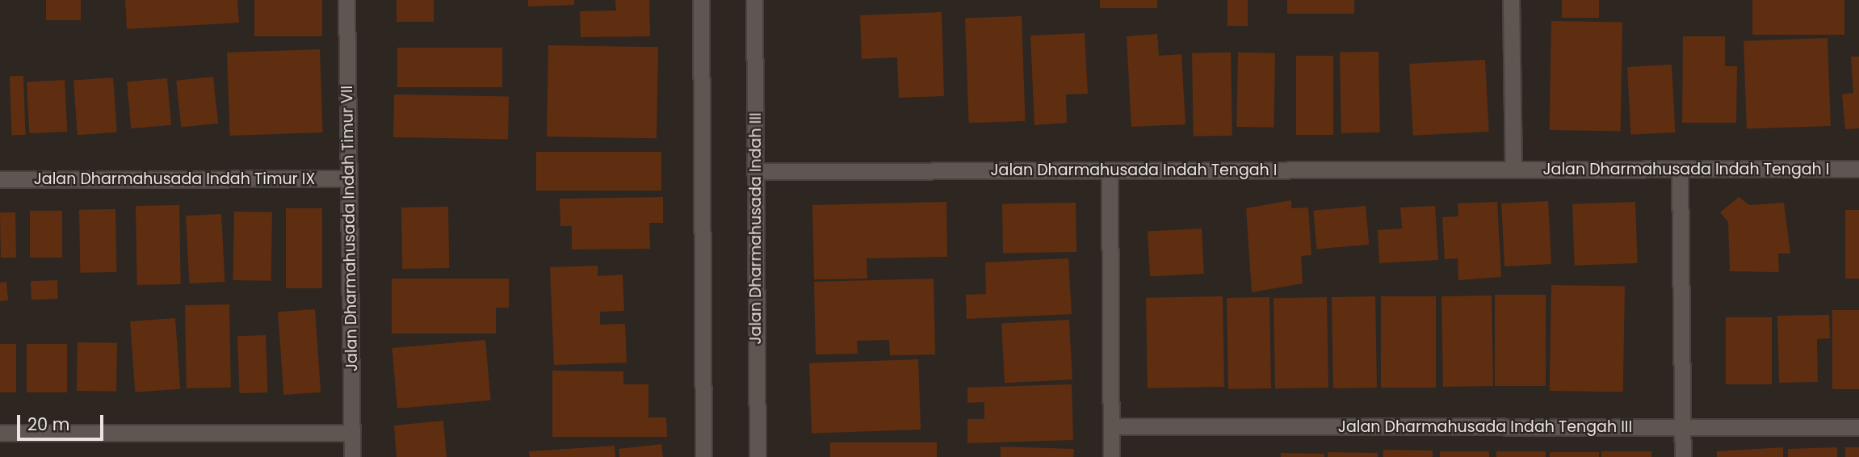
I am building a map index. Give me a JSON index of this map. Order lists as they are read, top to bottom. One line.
{"streets":{"street":["Jalan Dharmahusada Indah Tengah I","Jalan Dharmahusada Indah Timur IX","Jalan Dharmahusada Indah Timur VII","Jalan Dharmahusada Indah III","Jalan Dharmahusada Indah Tengah III"]},"crossings":[["Jalan Dharmahusada Indah Tengah I","Jalan Dharmahusada Indah III"],["Jalan Dharmahusada Indah Timur IX","Jalan Dharmahusada Indah Timur VII"]],"scale_bar":"20 m"}
